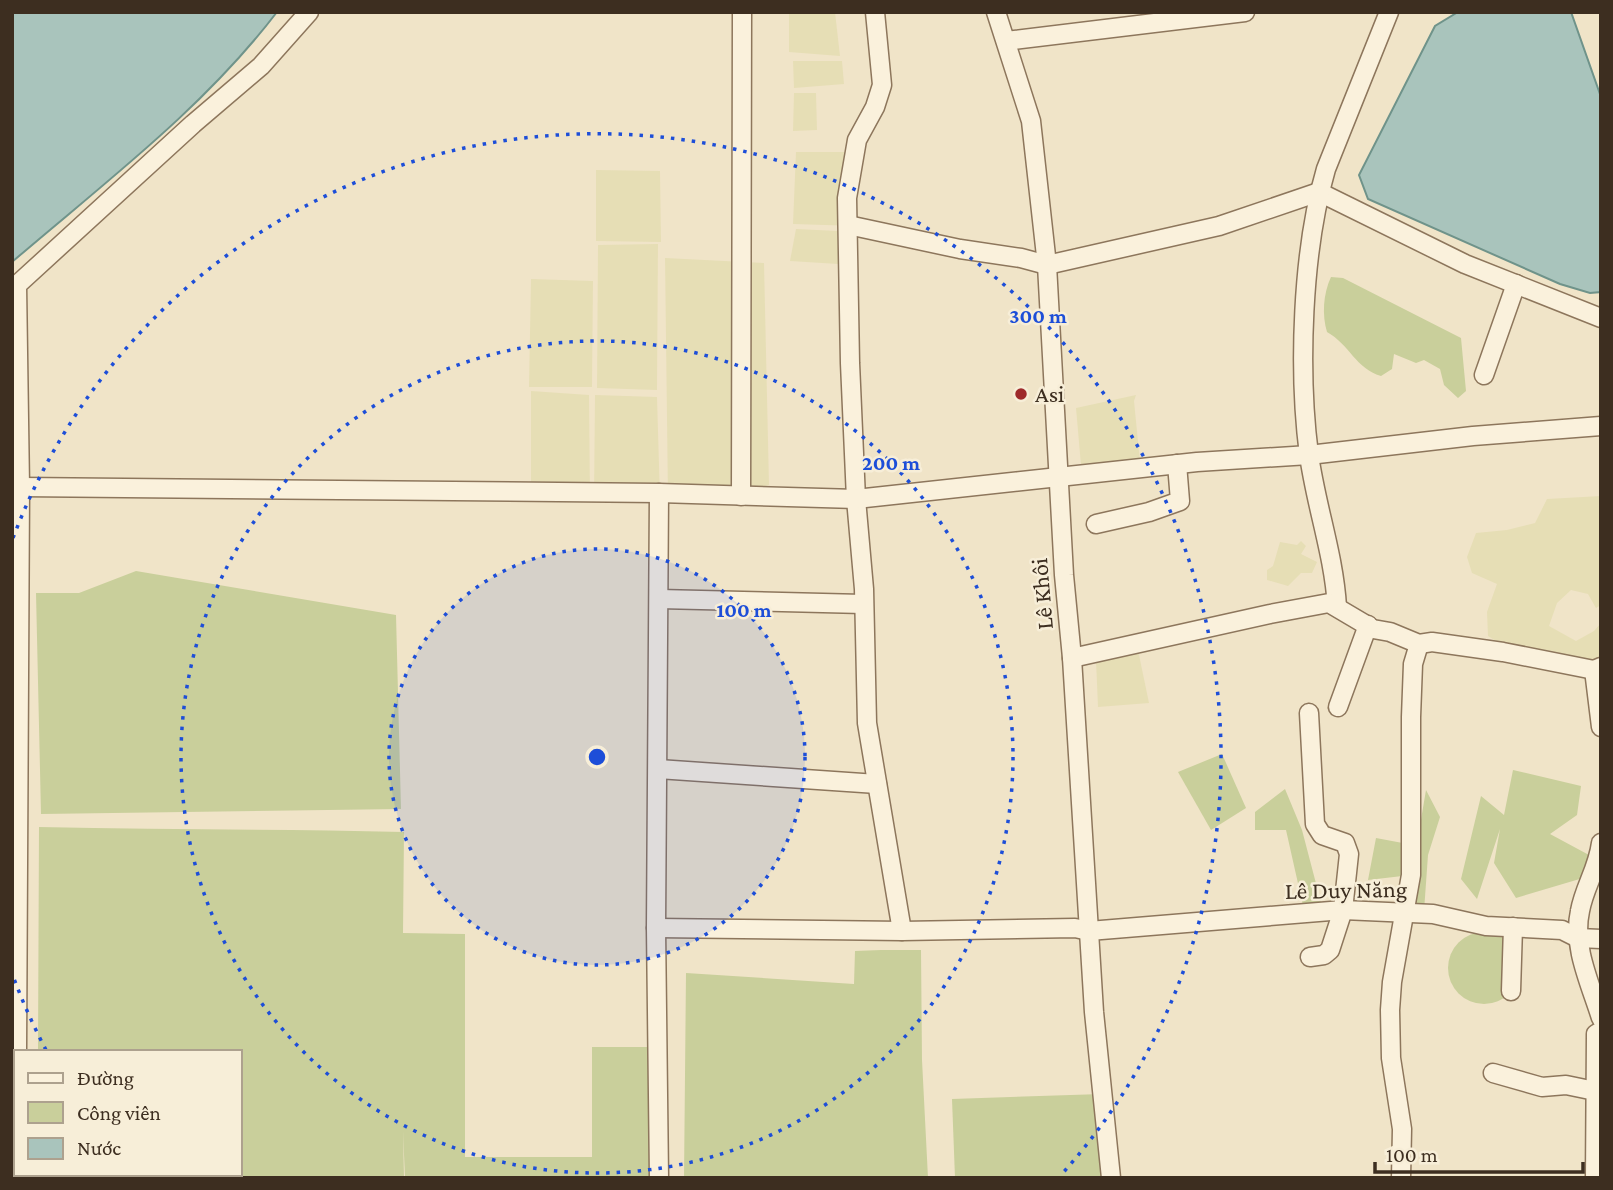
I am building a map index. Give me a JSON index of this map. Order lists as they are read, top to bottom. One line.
{"streets":{"street":["Lê Khôi","Lê Duy Năng"]},"crossings":[["Lê Khôi","Lê Duy Năng"]],"places":["Asi"],"legend":["Đường","Công viên","Nước"],"scale_bar":"100 m","rings":["300 m","200 m","100 m"]}
